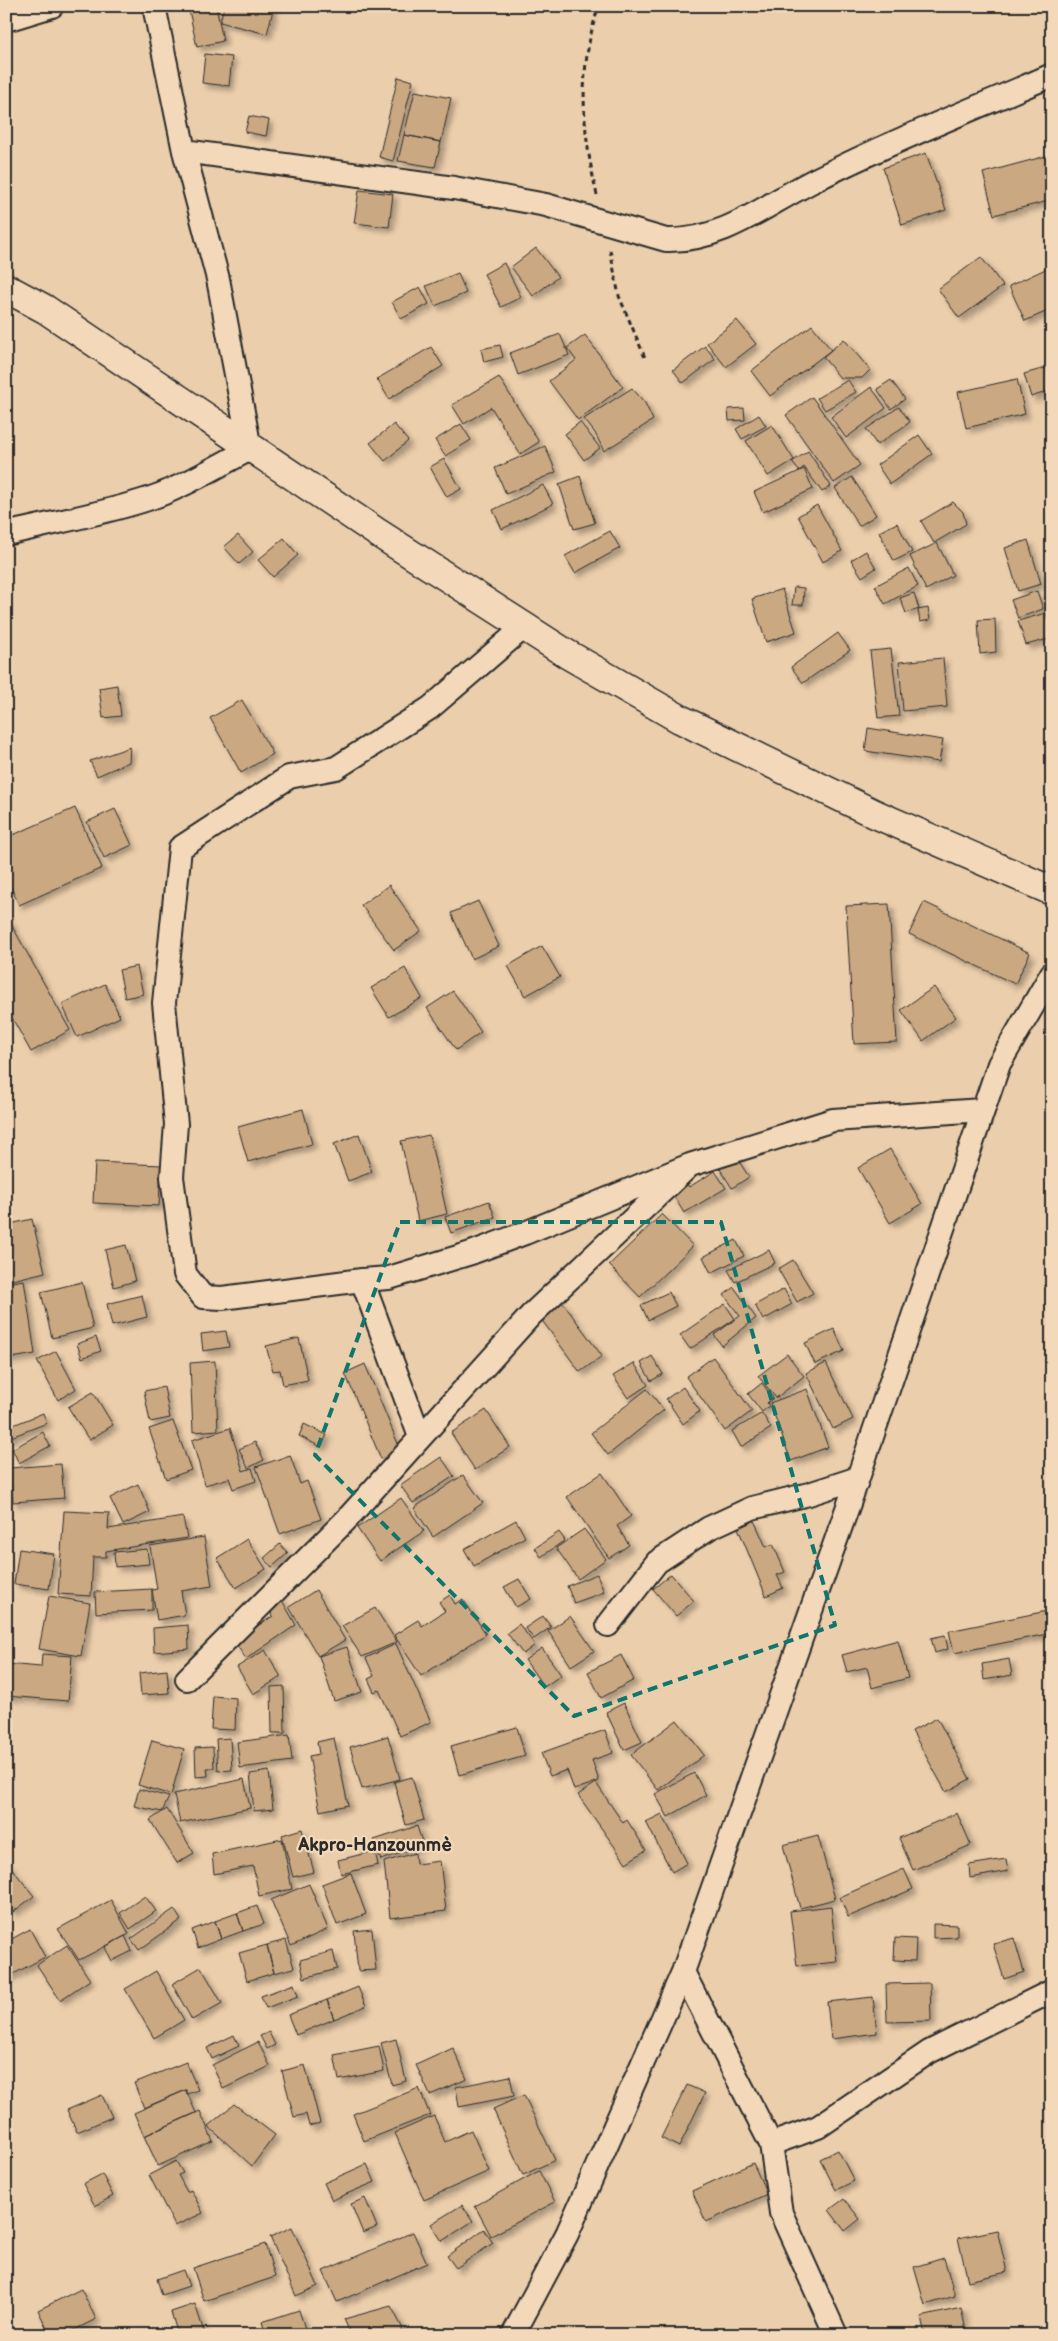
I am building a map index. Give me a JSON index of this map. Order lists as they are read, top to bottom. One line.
{"districts":["Akpro-Hanzounmè"]}
